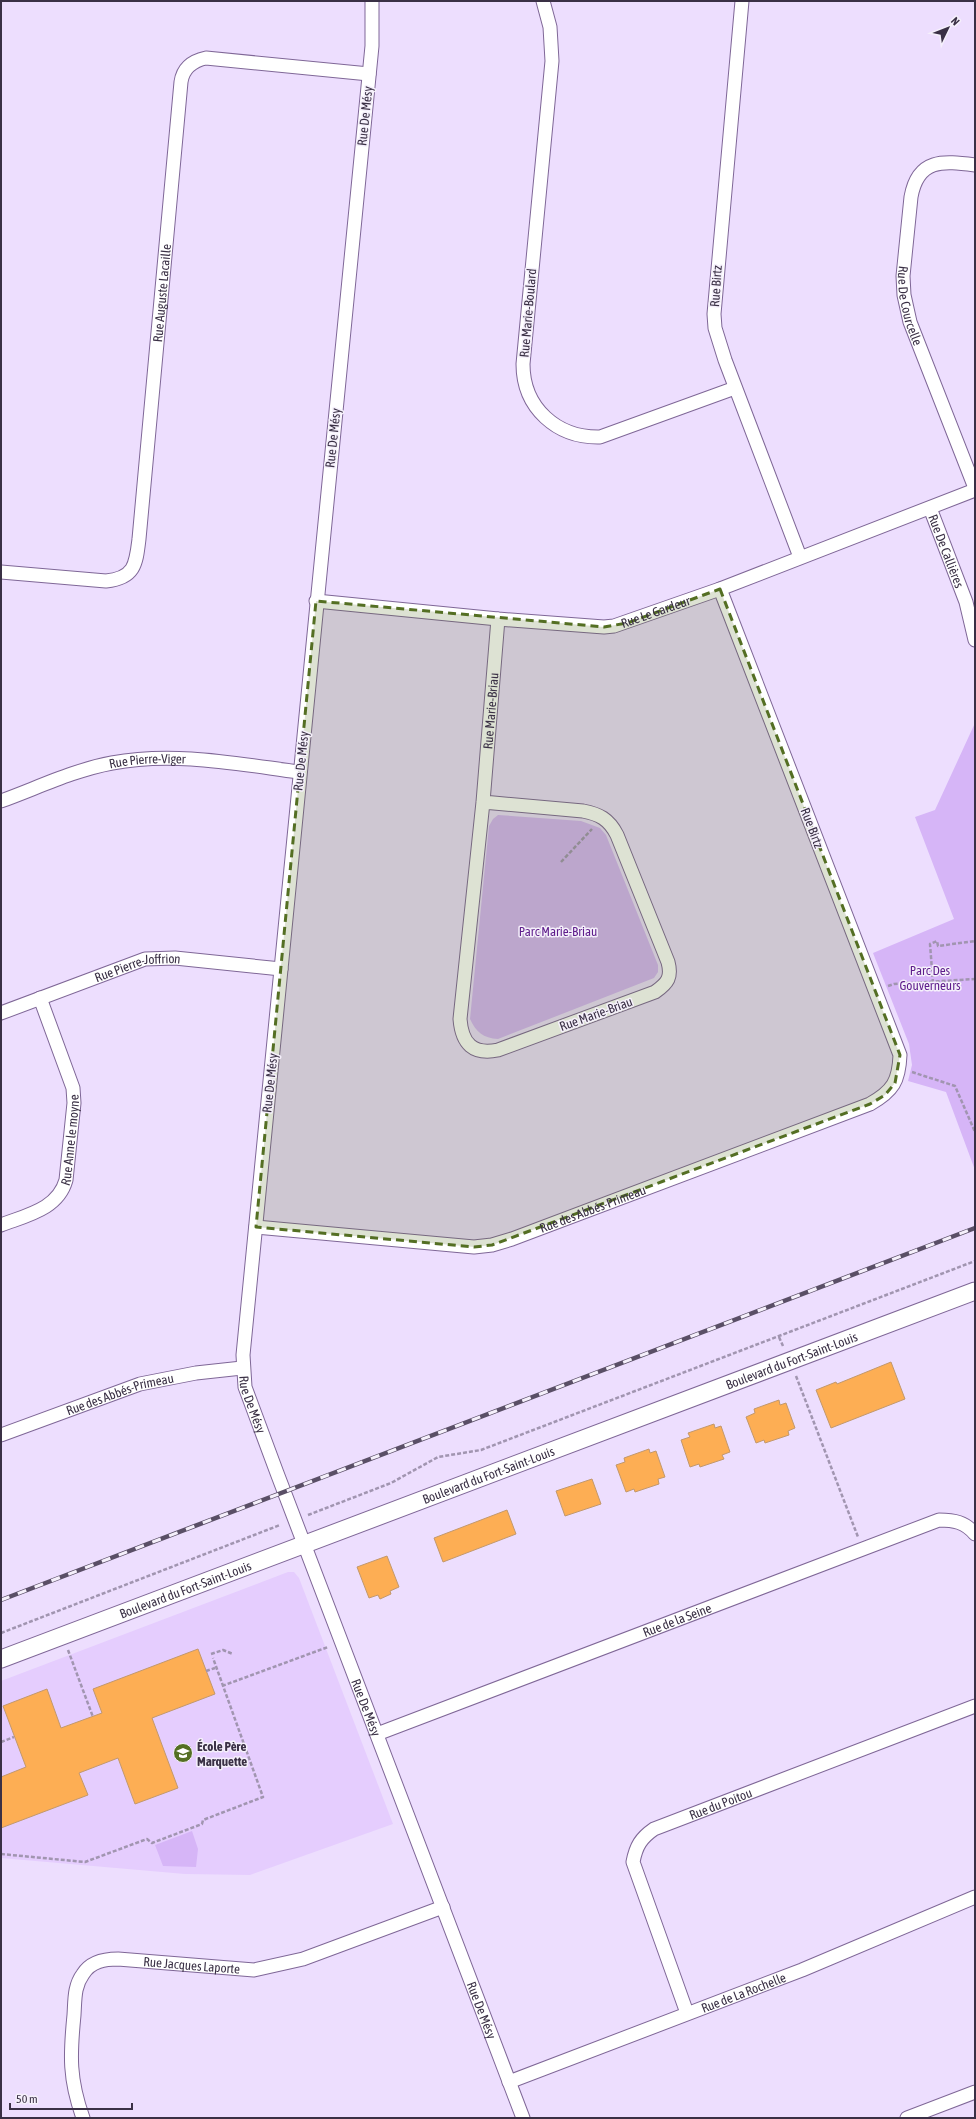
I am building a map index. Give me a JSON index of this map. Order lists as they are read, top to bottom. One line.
{"streets":{"street":["Rue De Mésy","Rue Birtz","Rue Auguste Lacaille","Rue De Courcelle","Rue Marie-Boulard","Rue De Callières","Rue Le Gardeur","Rue Marie-Briau","Rue Pierre-Viger","Rue Pierre-Joffrion","Rue Anne le moyne","Rue des Abbés-Primeau","Boulevard du Fort-Saint-Louis","Rue de la Seine","Rue du Poitou","Rue Jacques Laporte","Rue de La Rochelle"]},"crossings":[["Rue De Mésy","Rue Auguste Lacaille"],["Rue De Mésy","Rue Le Gardeur"],["Rue De Mésy","Rue Pierre-Viger"],["Rue De Mésy","Rue Pierre-Joffrion"],["Rue De Mésy","Rue des Abbés-Primeau"],["Rue De Mésy","Boulevard du Fort-Saint-Louis"],["Rue De Mésy","Rue de la Seine"],["Rue De Mésy","Rue Jacques Laporte"],["Rue De Mésy","Rue de La Rochelle"],["Rue Birtz","Rue Marie-Boulard"],["Rue Birtz","Rue Le Gardeur"],["Rue Birtz","Rue des Abbés-Primeau"],["Rue De Courcelle","Rue Le Gardeur"],["Rue De Callières","Rue Le Gardeur"],["Rue Le Gardeur","Rue Marie-Briau"],["Rue Pierre-Joffrion","Rue Anne le moyne"],["Rue du Poitou","Rue de La Rochelle"]],"parks":["Parc Marie-Briau","Parc Des Gouverneurs"],"places":{"school or university":["École Père Marquette"]},"scale_bar":"50 m","north":"top right"}
